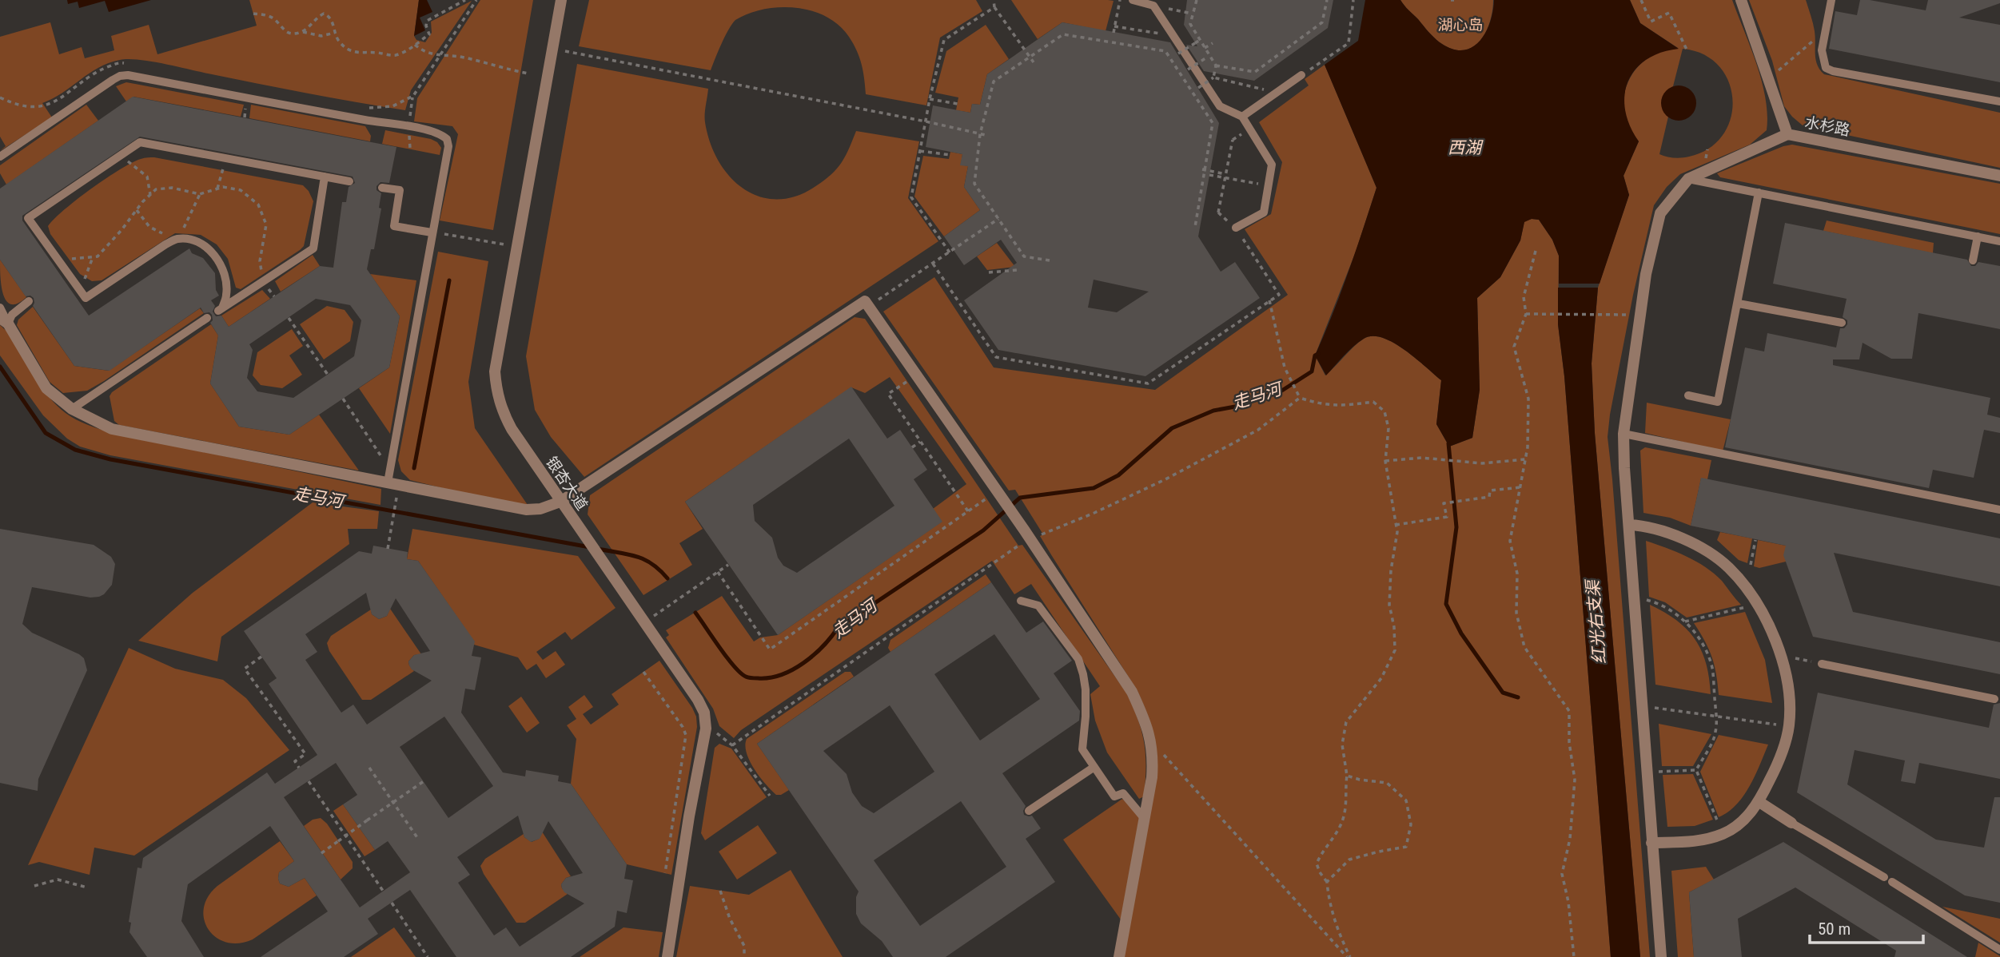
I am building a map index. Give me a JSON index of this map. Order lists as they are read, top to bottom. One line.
{"streets":{"street":["水杉路","银杏大道"]},"water":["西湖","走马河","红光右支渠"],"parks":["湖心岛"],"scale_bar":"50 m"}
